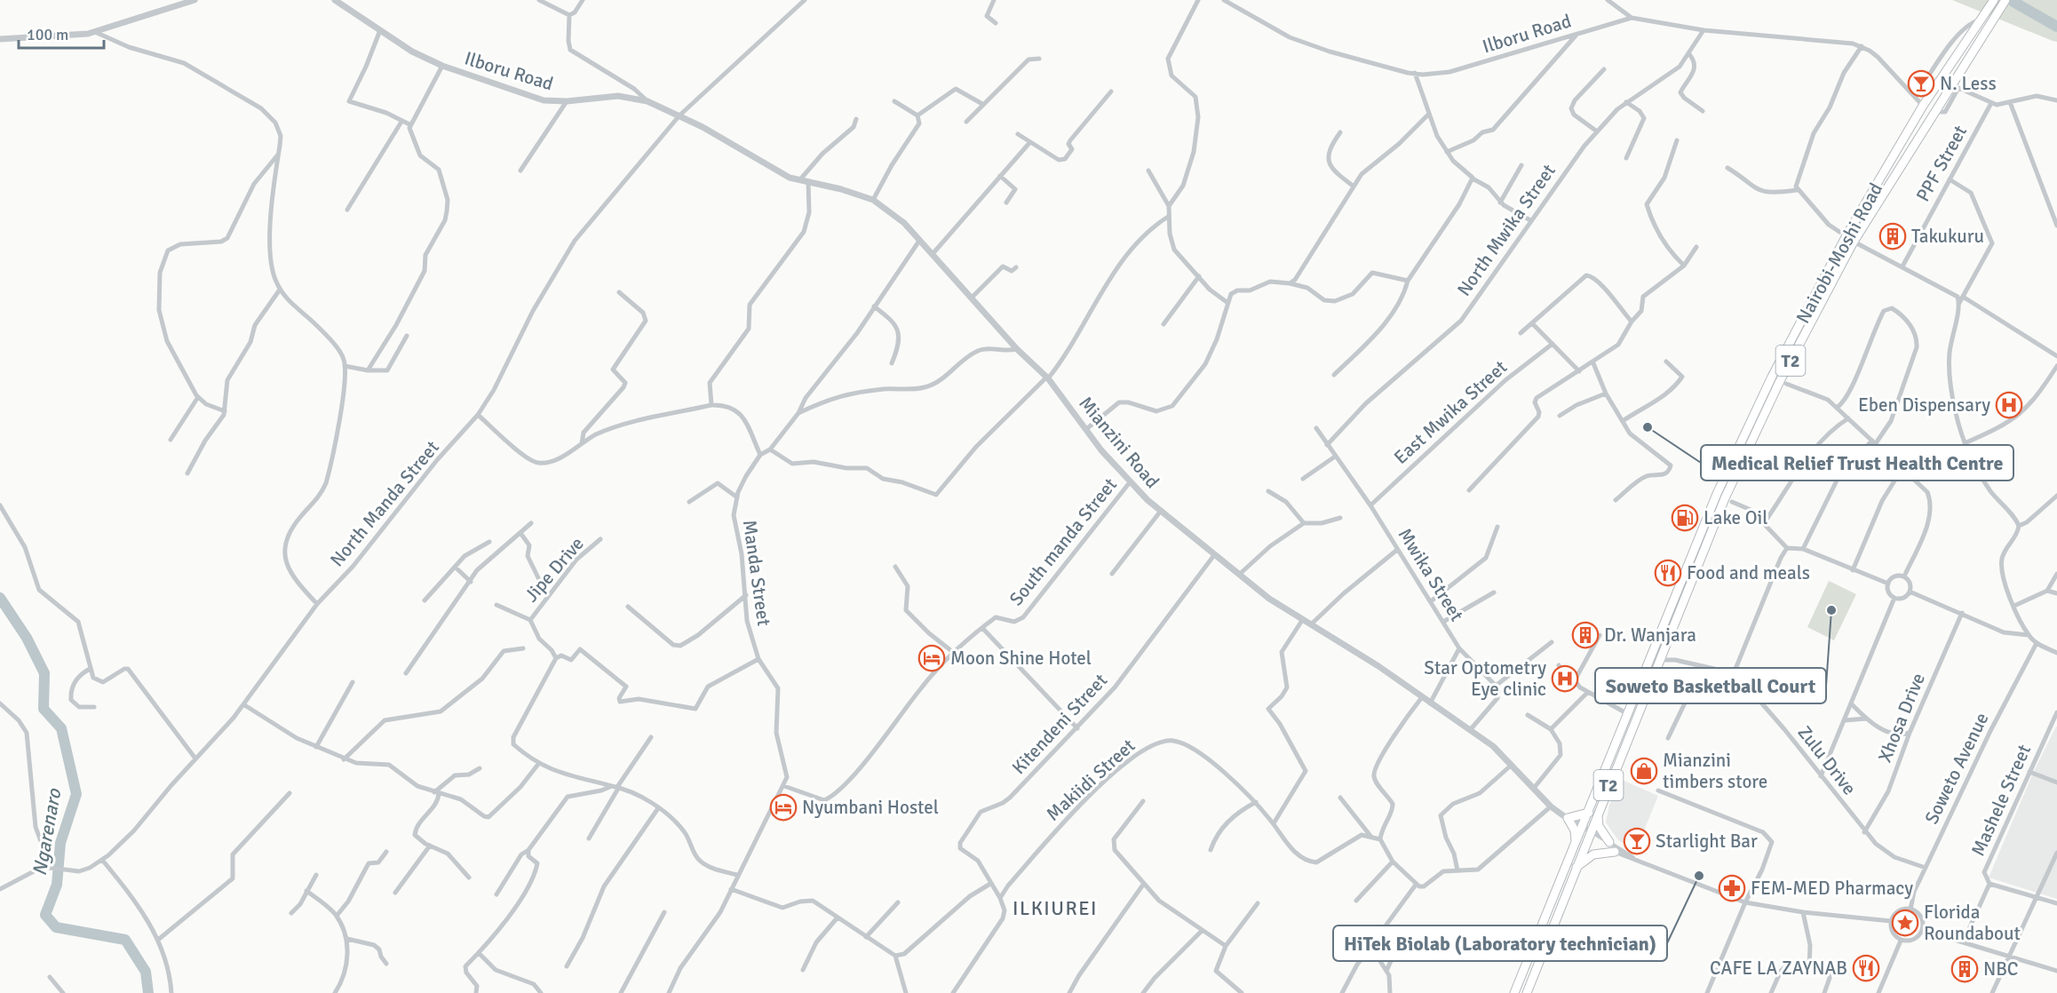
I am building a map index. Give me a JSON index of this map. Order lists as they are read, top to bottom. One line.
{"streets":{"highway":["Nairobi-Moshi Road","T2"],"street":["Ilboru Road","PPF Street","North Mwika Street","East Mwika Street","Mianzini Road","North Manda Street","South manda Street","Jipe Drive","Manda Street","Mwika Street","Xhosa Drive","Kitendeni Street","Zulu Drive","Soweto Avenue","Makiidi Street","Mashele Street"]},"crossings":[["Ilboru Road","North Mwika Street"],["Ilboru Road","Nairobi-Moshi Road"],["Ilboru Road","Mianzini Road"],["Ilboru Road","North Manda Street"],["North Mwika Street","Mwika Street"],["Nairobi-Moshi Road","Mianzini Road"],["East Mwika Street","Mwika Street"],["Mianzini Road","North Manda Street"],["Mianzini Road","South manda Street"],["Mianzini Road","Manda Street"],["Mianzini Road","Kitendeni Street"],["South manda Street","Manda Street"],["Xhosa Drive","Zulu Drive"],["Kitendeni Street","Makiidi Street"],["Zulu Drive","Soweto Avenue"]],"districts":["ILKIUREI"],"water":["Ngarenaro"],"places":{"bar":["N. Less","Starlight Bar"],"building":["Takukuru","Dr. Wanjara","NBC"],"hospital":["Eben Dispensary","Star Optometry Eye clinic"],"other":["Medical Relief Trust Health Centre","Soweto Basketball Court","HiTek Biolab (Laboratory technician)"],"fuel station":["Lake Oil"],"restaurant":["Food and meals","CAFE LA ZAYNAB"],"hotel":["Moon Shine Hotel","Nyumbani Hostel"],"shop":["Mianzini timbers store"],"pharmacy":["FEM-MED Pharmacy"],"place":["Florida Roundabout"]},"scale_bar":"100 m"}
